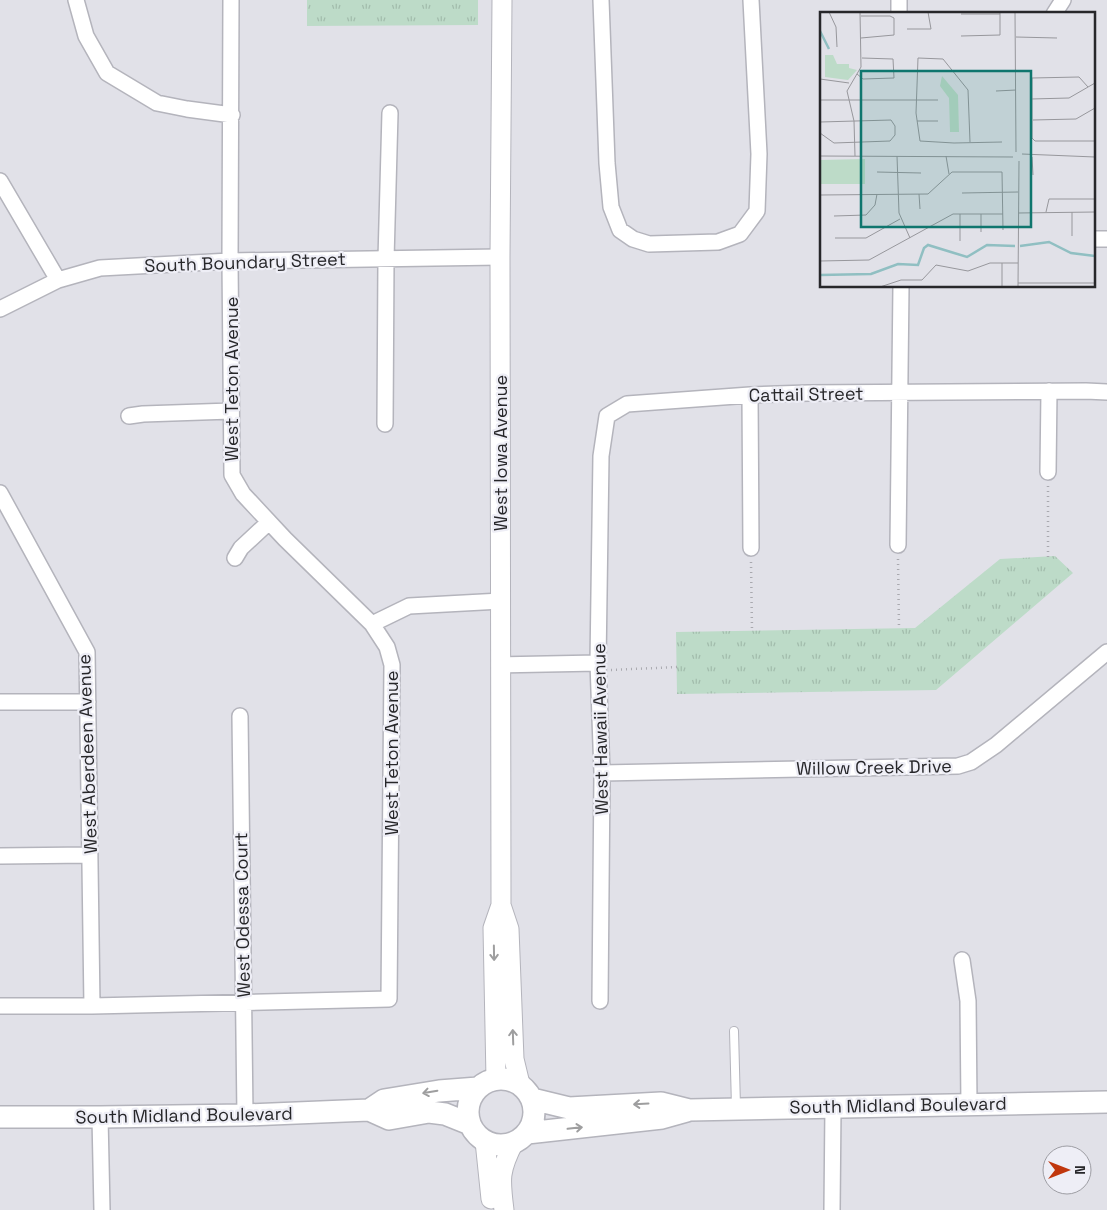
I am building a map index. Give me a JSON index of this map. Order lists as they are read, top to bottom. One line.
{"streets":{"main road":["South Midland Boulevard"],"street":["South Boundary Street","West Teton Avenue","Cattail Street","West Iowa Avenue","West Hawaii Avenue","West Aberdeen Avenue","Willow Creek Drive","West Odessa Court"]},"crossings":[["South Boundary Street","West Teton Avenue"],["South Boundary Street","West Iowa Avenue"],["West Teton Avenue","West Aberdeen Avenue"],["West Teton Avenue","West Odessa Court"],["Cattail Street","West Hawaii Avenue"],["West Iowa Avenue","South Midland Boulevard"],["West Hawaii Avenue","Willow Creek Drive"],["West Odessa Court","South Midland Boulevard"]],"north":"right"}
